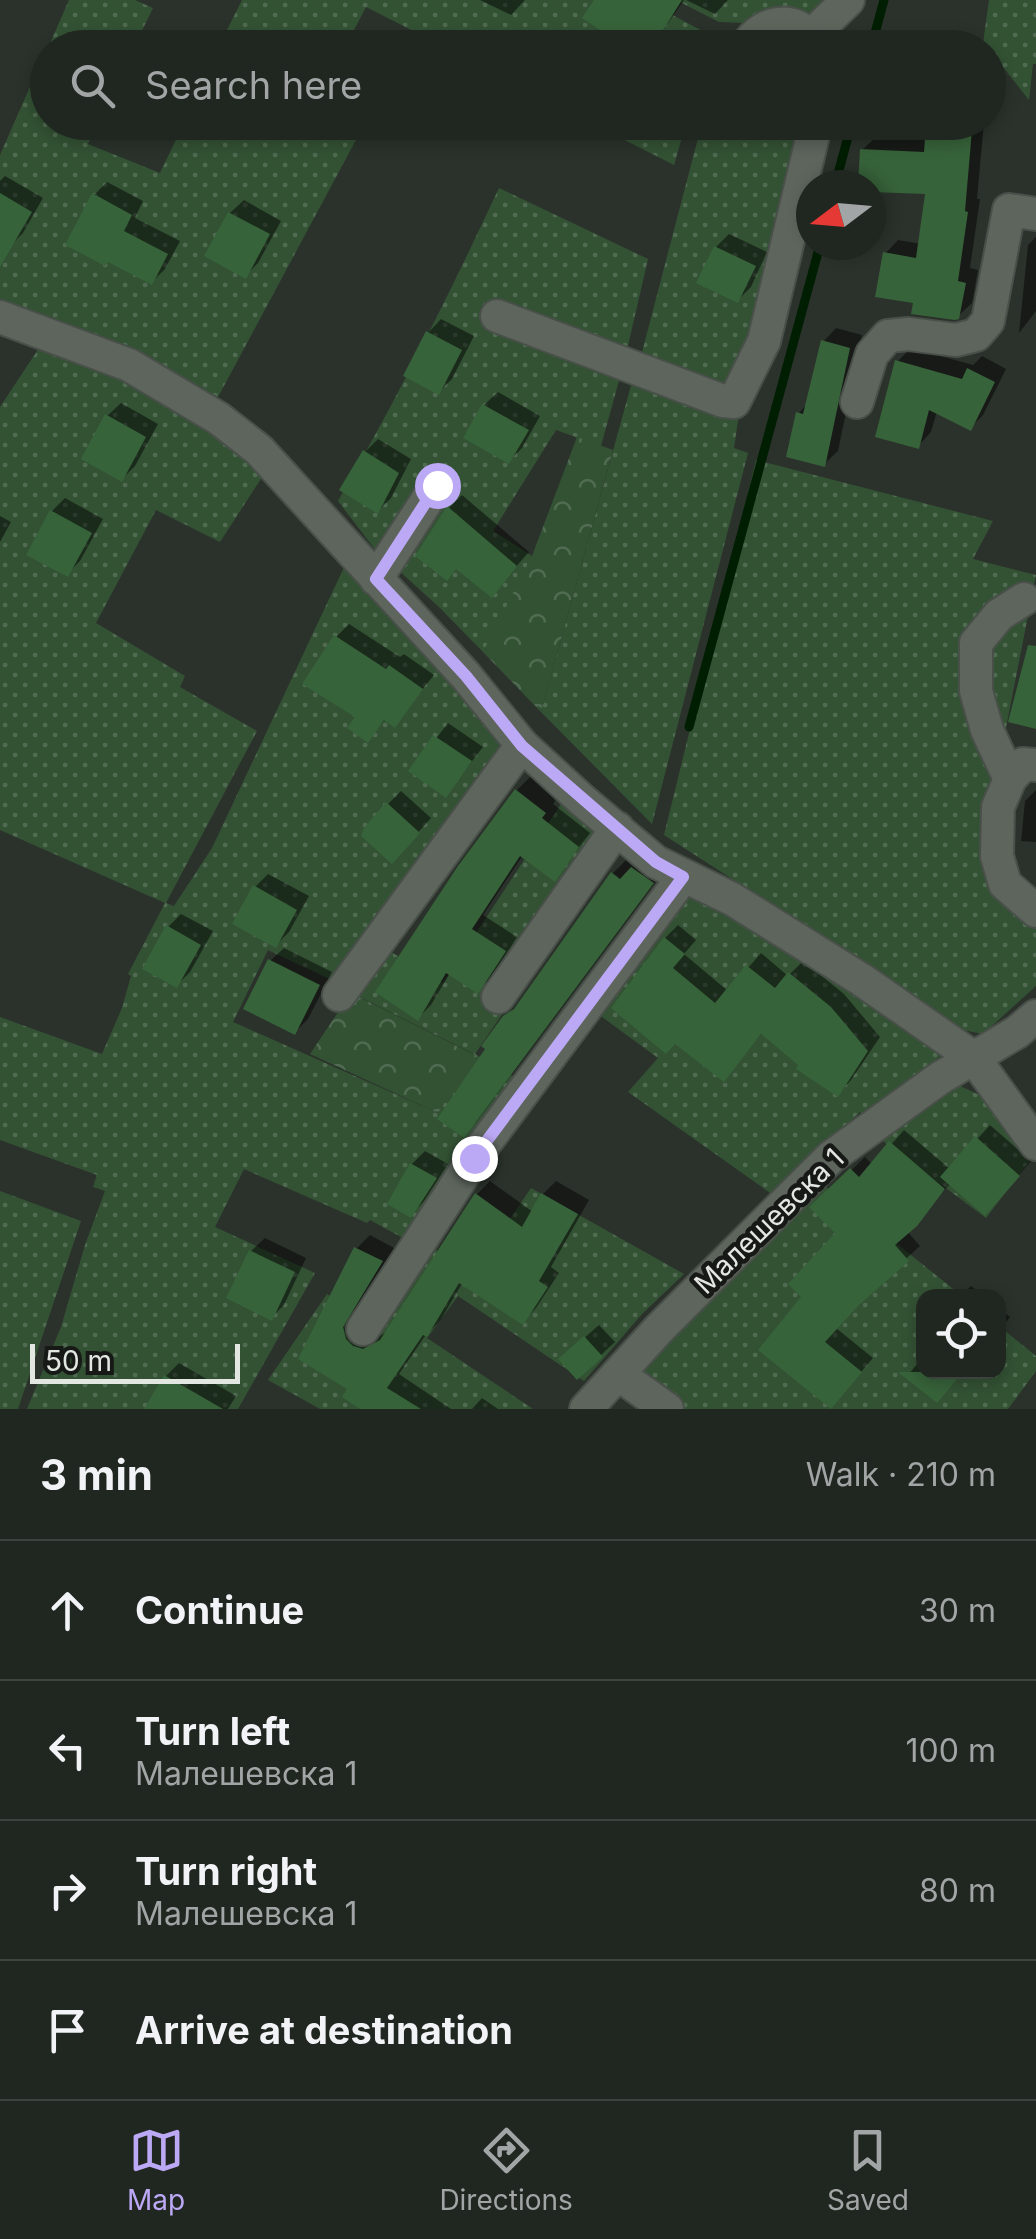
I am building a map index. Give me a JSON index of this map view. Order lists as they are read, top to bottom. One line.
{"streets":{"street":["Малешевска 1"]},"scale_bar":"50 m","north":"left","page":{"search":"Search here","scale":"50 m","heading":["3 min","Walk · 210 m"],"list":[["Continue","30 m"],["Turn left","Малешевска 1","100 m"],["Turn right","Малешевска 1","80 m"],"Arrive at destination"],"nav":["Map","Directions","Saved"]}}
